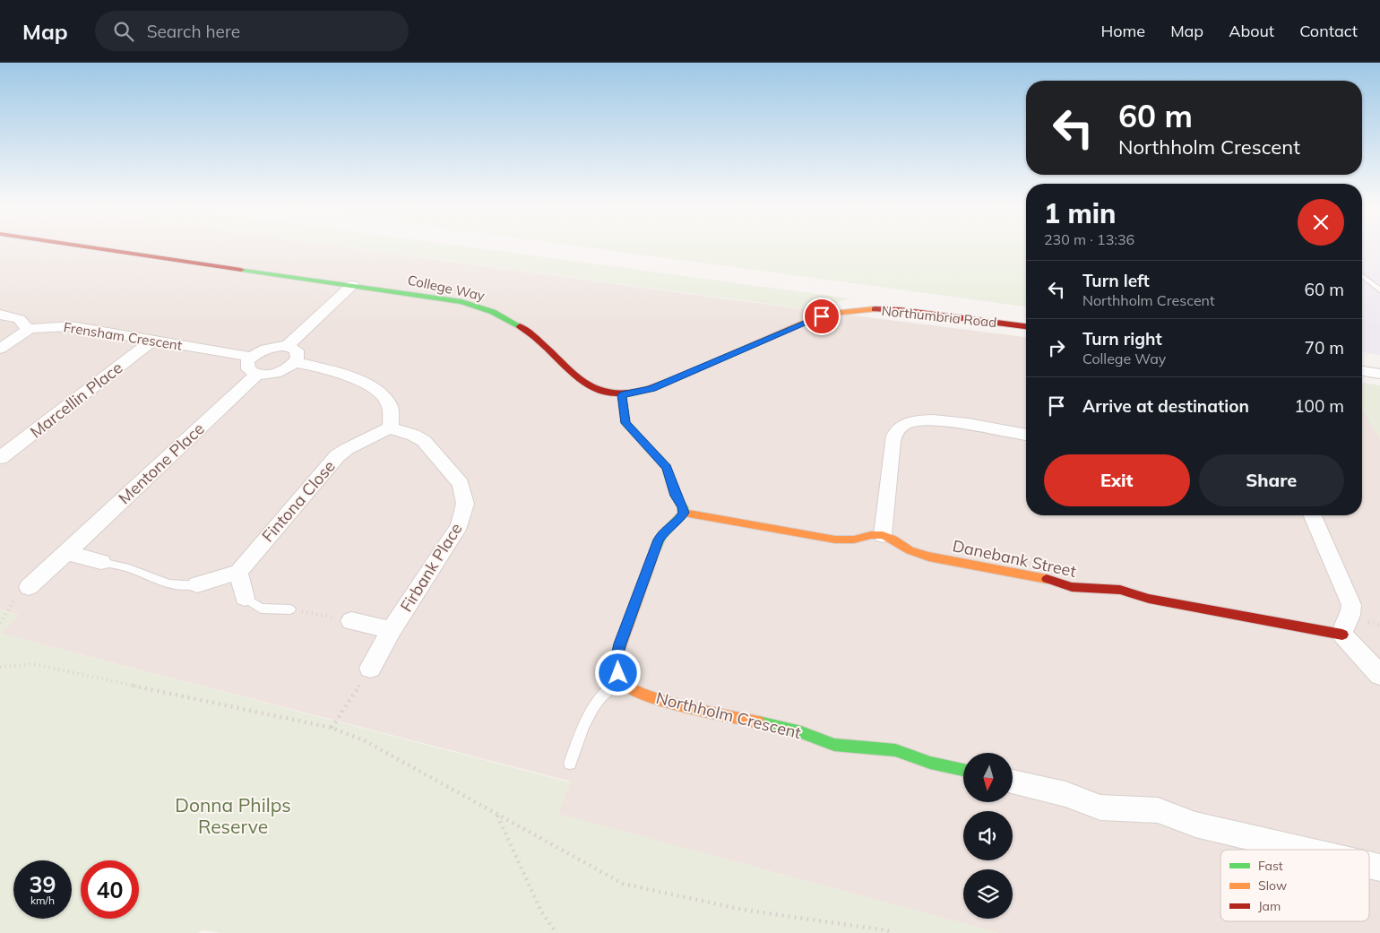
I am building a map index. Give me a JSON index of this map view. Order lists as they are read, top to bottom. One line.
{"streets":{"street":["College Way","Northumbria Road","Frensham Crescent","Marcellin Place","Mentone Place","Fintona Close","Danebank Street","Firbank Place","Northholm Crescent"]},"crossings":[["College Way","Northumbria Road"],["Frensham Crescent","Marcellin Place"],["Fintona Close","Firbank Place"]],"parks":["Donna Philps Reserve"],"legend":["Fast","Slow","Jam"],"north":"bottom","page":{"header":"Map","search":"Search here","nav":["Home","Map","About","Contact"],"turn":["60 m","Northholm Crescent"],"heading":["1 min","230 m · 13:36"],"list":[{"name":"Turn left","note":"Northholm Crescent","value":"60 m"},{"name":"Turn right","note":"College Way","value":"70 m"},{"name":"Arrive at destination","value":"100 m"}],"buttons":["Exit","Share"],"speed":"39 km/h","limit":"40"}}
